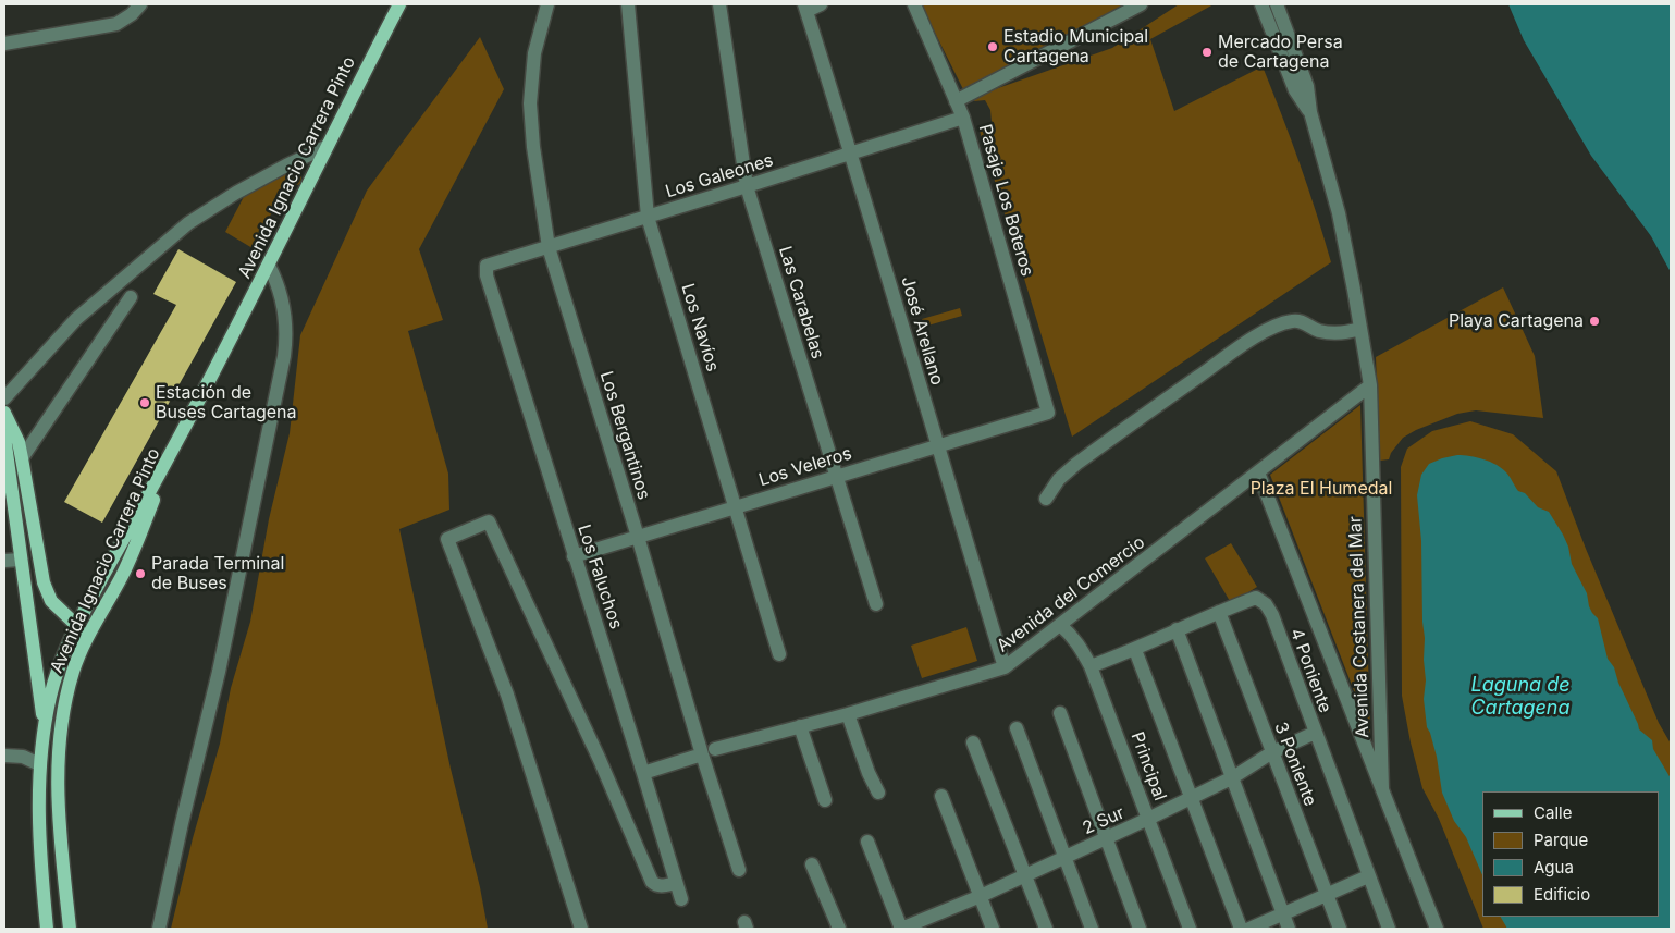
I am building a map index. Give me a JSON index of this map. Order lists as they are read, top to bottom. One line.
{"streets":{"main road":["Avenida Ignacio Carrera Pinto"],"street":["Los Galeones","Pasaje Los Boteros","Las Carabelas","Los Navíos","José Arellano","Los Bergantinos","Los Veleros","Los Faluchos","Avenida del Comercio","Avenida Costanera del Mar","4 Poniente","3 Poniente","Principal","2 Sur"]},"crossings":[["Los Galeones","Pasaje Los Boteros"],["Los Galeones","Las Carabelas"],["Los Galeones","Los Navíos"],["Los Galeones","José Arellano"],["Los Galeones","Los Bergantinos"],["Los Galeones","Los Faluchos"],["Pasaje Los Boteros","Los Veleros"],["Las Carabelas","Los Veleros"],["Los Navíos","Los Veleros"],["José Arellano","Los Veleros"],["José Arellano","Avenida del Comercio"],["Los Bergantinos","Los Veleros"],["Los Veleros","Los Faluchos"],["Avenida del Comercio","Avenida Costanera del Mar"],["Avenida del Comercio","Principal"],["4 Poniente","3 Poniente"],["4 Poniente","Principal"],["4 Poniente","2 Sur"],["3 Poniente","2 Sur"],["Principal","2 Sur"]],"water":["Laguna de Cartagena"],"parks":["Plaza El Humedal"],"places":["Estadio Municipal Cartagena","Mercado Persa de Cartagena","Playa Cartagena","Estación de Buses Cartagena","Parada Terminal de Buses"],"legend":["Calle","Parque","Agua","Edificio"]}
